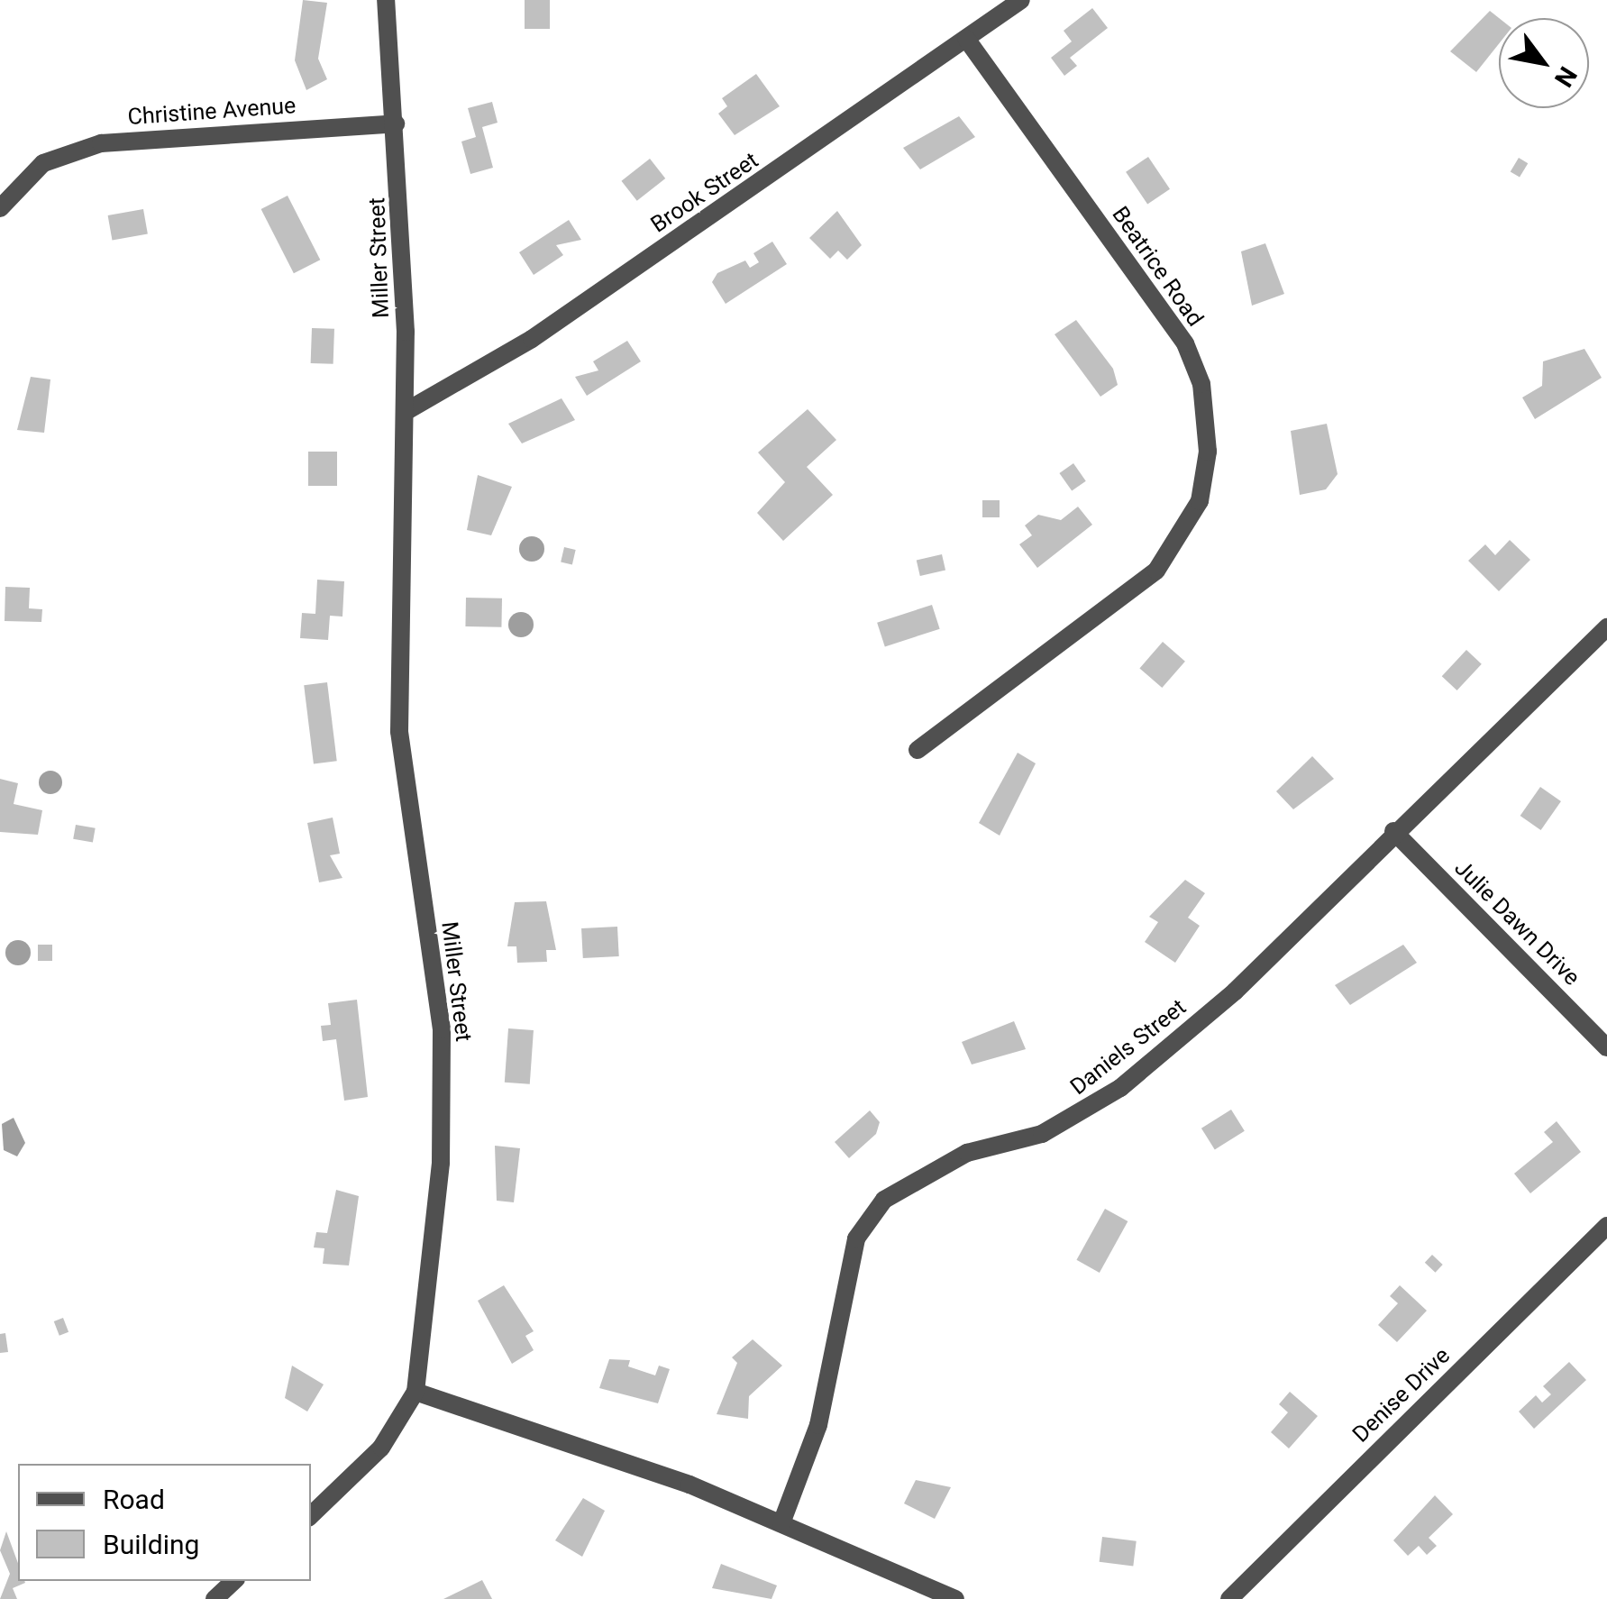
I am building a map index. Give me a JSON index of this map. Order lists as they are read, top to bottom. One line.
{"streets":{"street":["Christine Avenue","Brook Street","Miller Street","Beatrice Road","Julie Dawn Drive","Daniels Street","Denise Drive"]},"crossings":[["Christine Avenue","Miller Street"],["Brook Street","Miller Street"],["Brook Street","Beatrice Road"],["Julie Dawn Drive","Daniels Street"]],"legend":["Road","Building"],"north":"bottom right"}
